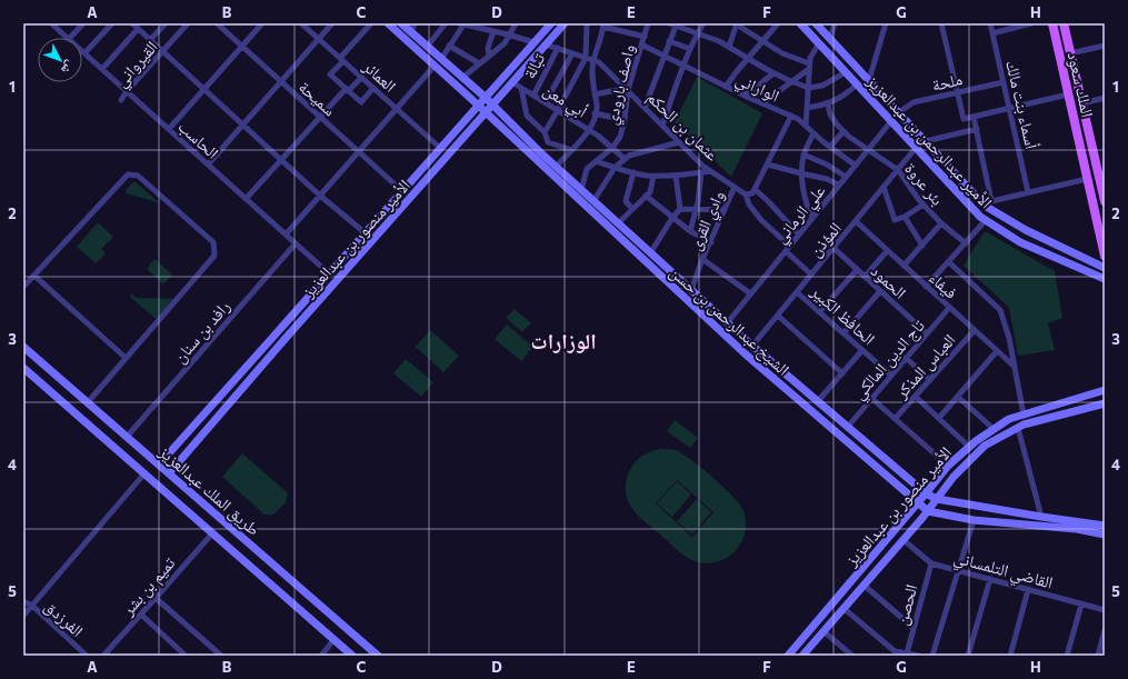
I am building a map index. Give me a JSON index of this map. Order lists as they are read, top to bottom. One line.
{"streets":{"main road":["الملك سعود"],"street":["القيرواني","تبالة","العمائر","ملحة","واصف بارودي","الواراني","سميحة","أبي معن","أسماء بنت مالك","عثمان بن الحكم","الحاسب","الأمير عبدالرحمن بن عبدالعزيز","بئر عروة","علي الرماني","وادي القرى","الأمير منصور بن عبدالعزيز","المؤذن","الحمود","فيفاء","الحافظ الكبير","الشيخ عبدالرحمن بن حسن","رافد بن سنان","تاج الدين المالكي","العباس المذكر","طريق الملك عبدالعزيز","القاضي التلمساني","تميم بن بشر","الحصن","الفرزدق"]},"crossings":[["القيرواني","الحاسب"],["تبالة","أبي معن"],["تبالة","عثمان بن الحكم"],["العمائر","الأمير منصور بن عبدالعزيز"],["ملحة","أسماء بنت مالك"],["ملحة","الأمير عبدالرحمن بن عبدالعزيز"],["واصف بارودي","الواراني"],["واصف بارودي","أبي معن"],["واصف بارودي","عثمان بن الحكم"],["واصف بارودي","الشيخ عبدالرحمن بن حسن"],["الواراني","علي الرماني"],["الواراني","وادي القرى"],["سميحة","الأمير منصور بن عبدالعزيز"],["أبي معن","الأمير منصور بن عبدالعزيز"],["عثمان بن الحكم","علي الرماني"],["عثمان بن الحكم","وادي القرى"],["عثمان بن الحكم","الأمير منصور بن عبدالعزيز"],["عثمان بن الحكم","المؤذن"],["الحاسب","الأمير منصور بن عبدالعزيز"],["الحاسب","رافد بن سنان"],["الأمير عبدالرحمن بن عبدالعزيز","علي الرماني"],["الأمير عبدالرحمن بن عبدالعزيز","المؤذن"],["بئر عروة","علي الرماني"],["بئر عروة","المؤذن"],["علي الرماني","الشيخ عبدالرحمن بن حسن"],["وادي القرى","الشيخ عبدالرحمن بن حسن"],["الأمير منصور بن عبدالعزيز","الشيخ عبدالرحمن بن حسن"],["الأمير منصور بن عبدالعزيز","طريق الملك عبدالعزيز"],["الأمير منصور بن عبدالعزيز","القاضي التلمساني"],["المؤذن","الحمود"],["المؤذن","فيفاء"],["المؤذن","الحافظ الكبير"],["المؤذن","الشيخ عبدالرحمن بن حسن"],["الحمود","تاج الدين المالكي"],["فيفاء","تاج الدين المالكي"],["فيفاء","العباس المذكر"],["الحافظ الكبير","تاج الدين المالكي"],["الشيخ عبدالرحمن بن حسن","تاج الدين المالكي"],["رافد بن سنان","طريق الملك عبدالعزيز"],["طريق الملك عبدالعزيز","تميم بن بشر"],["القاضي التلمساني","الحصن"]],"districts":["الوزارات"],"north":"bottom right","grid":{"columns":["A","B","C","D","E","F","G","H"],"rows":["1","2","3","4","5"]}}
